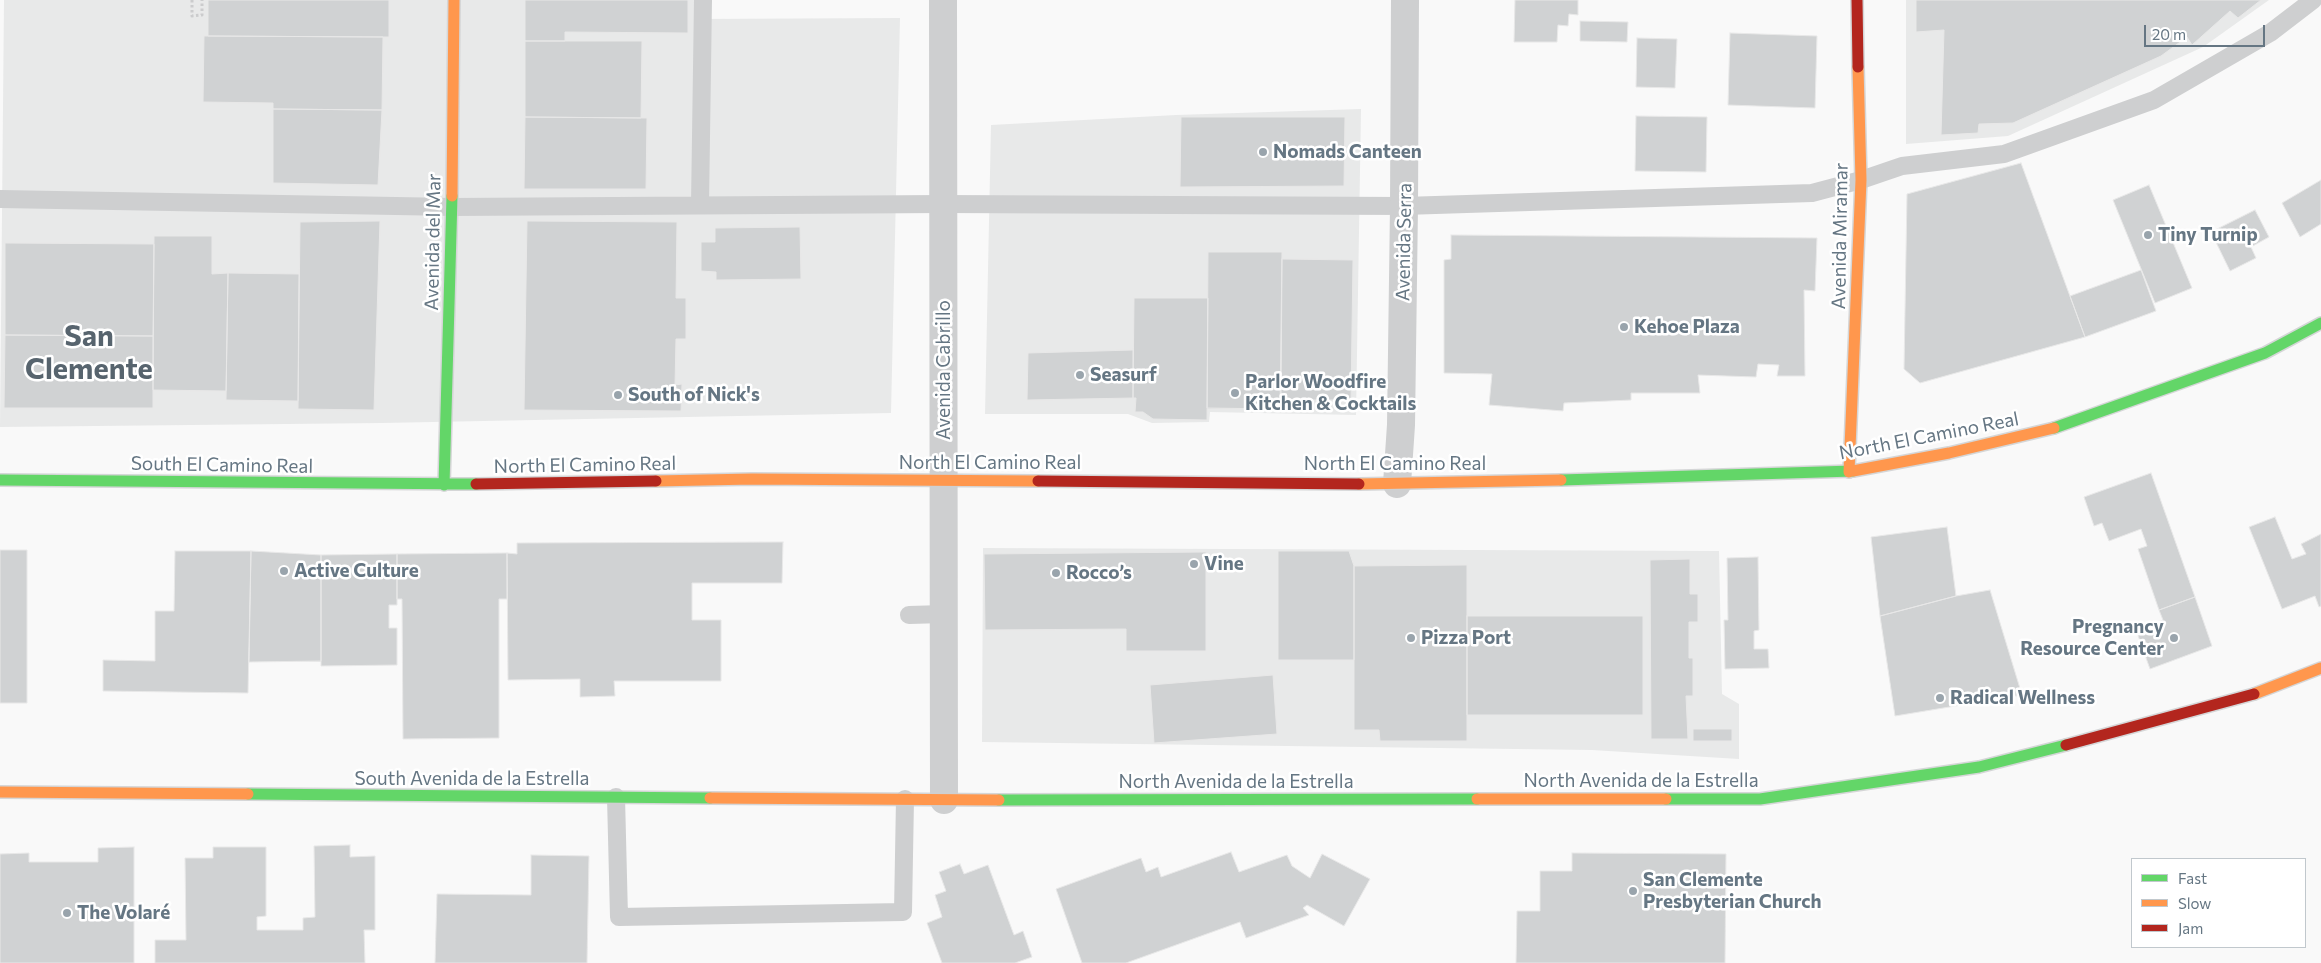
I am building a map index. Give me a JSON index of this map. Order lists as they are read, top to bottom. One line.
{"streets":{"main road":["Avenida Miramar","Avenida del Mar","North El Camino Real","South El Camino Real","South Avenida de la Estrella","North Avenida de la Estrella"],"street":["Avenida Serra","Avenida Cabrillo"]},"crossings":[["Avenida Miramar","North El Camino Real"],["Avenida del Mar","North El Camino Real"],["Avenida del Mar","South El Camino Real"],["Avenida Serra","North El Camino Real"],["Avenida Cabrillo","North El Camino Real"],["Avenida Cabrillo","South Avenida de la Estrella"],["Avenida Cabrillo","North Avenida de la Estrella"],["North El Camino Real","South El Camino Real"],["South Avenida de la Estrella","North Avenida de la Estrella"]],"districts":["San Clemente"],"places":["Nomads Canteen","Tiny Turnip","Kehoe Plaza","Seasurf","Parlor Woodfire Kitchen & Cocktails","South of Nick's","Vine","Active Culture","Rocco’s","Pizza Port","Pregnancy Resource Center","Radical Wellness","San Clemente Presbyterian Church","The Volaré"],"legend":["Fast","Slow","Jam"],"scale_bar":"20 m"}
